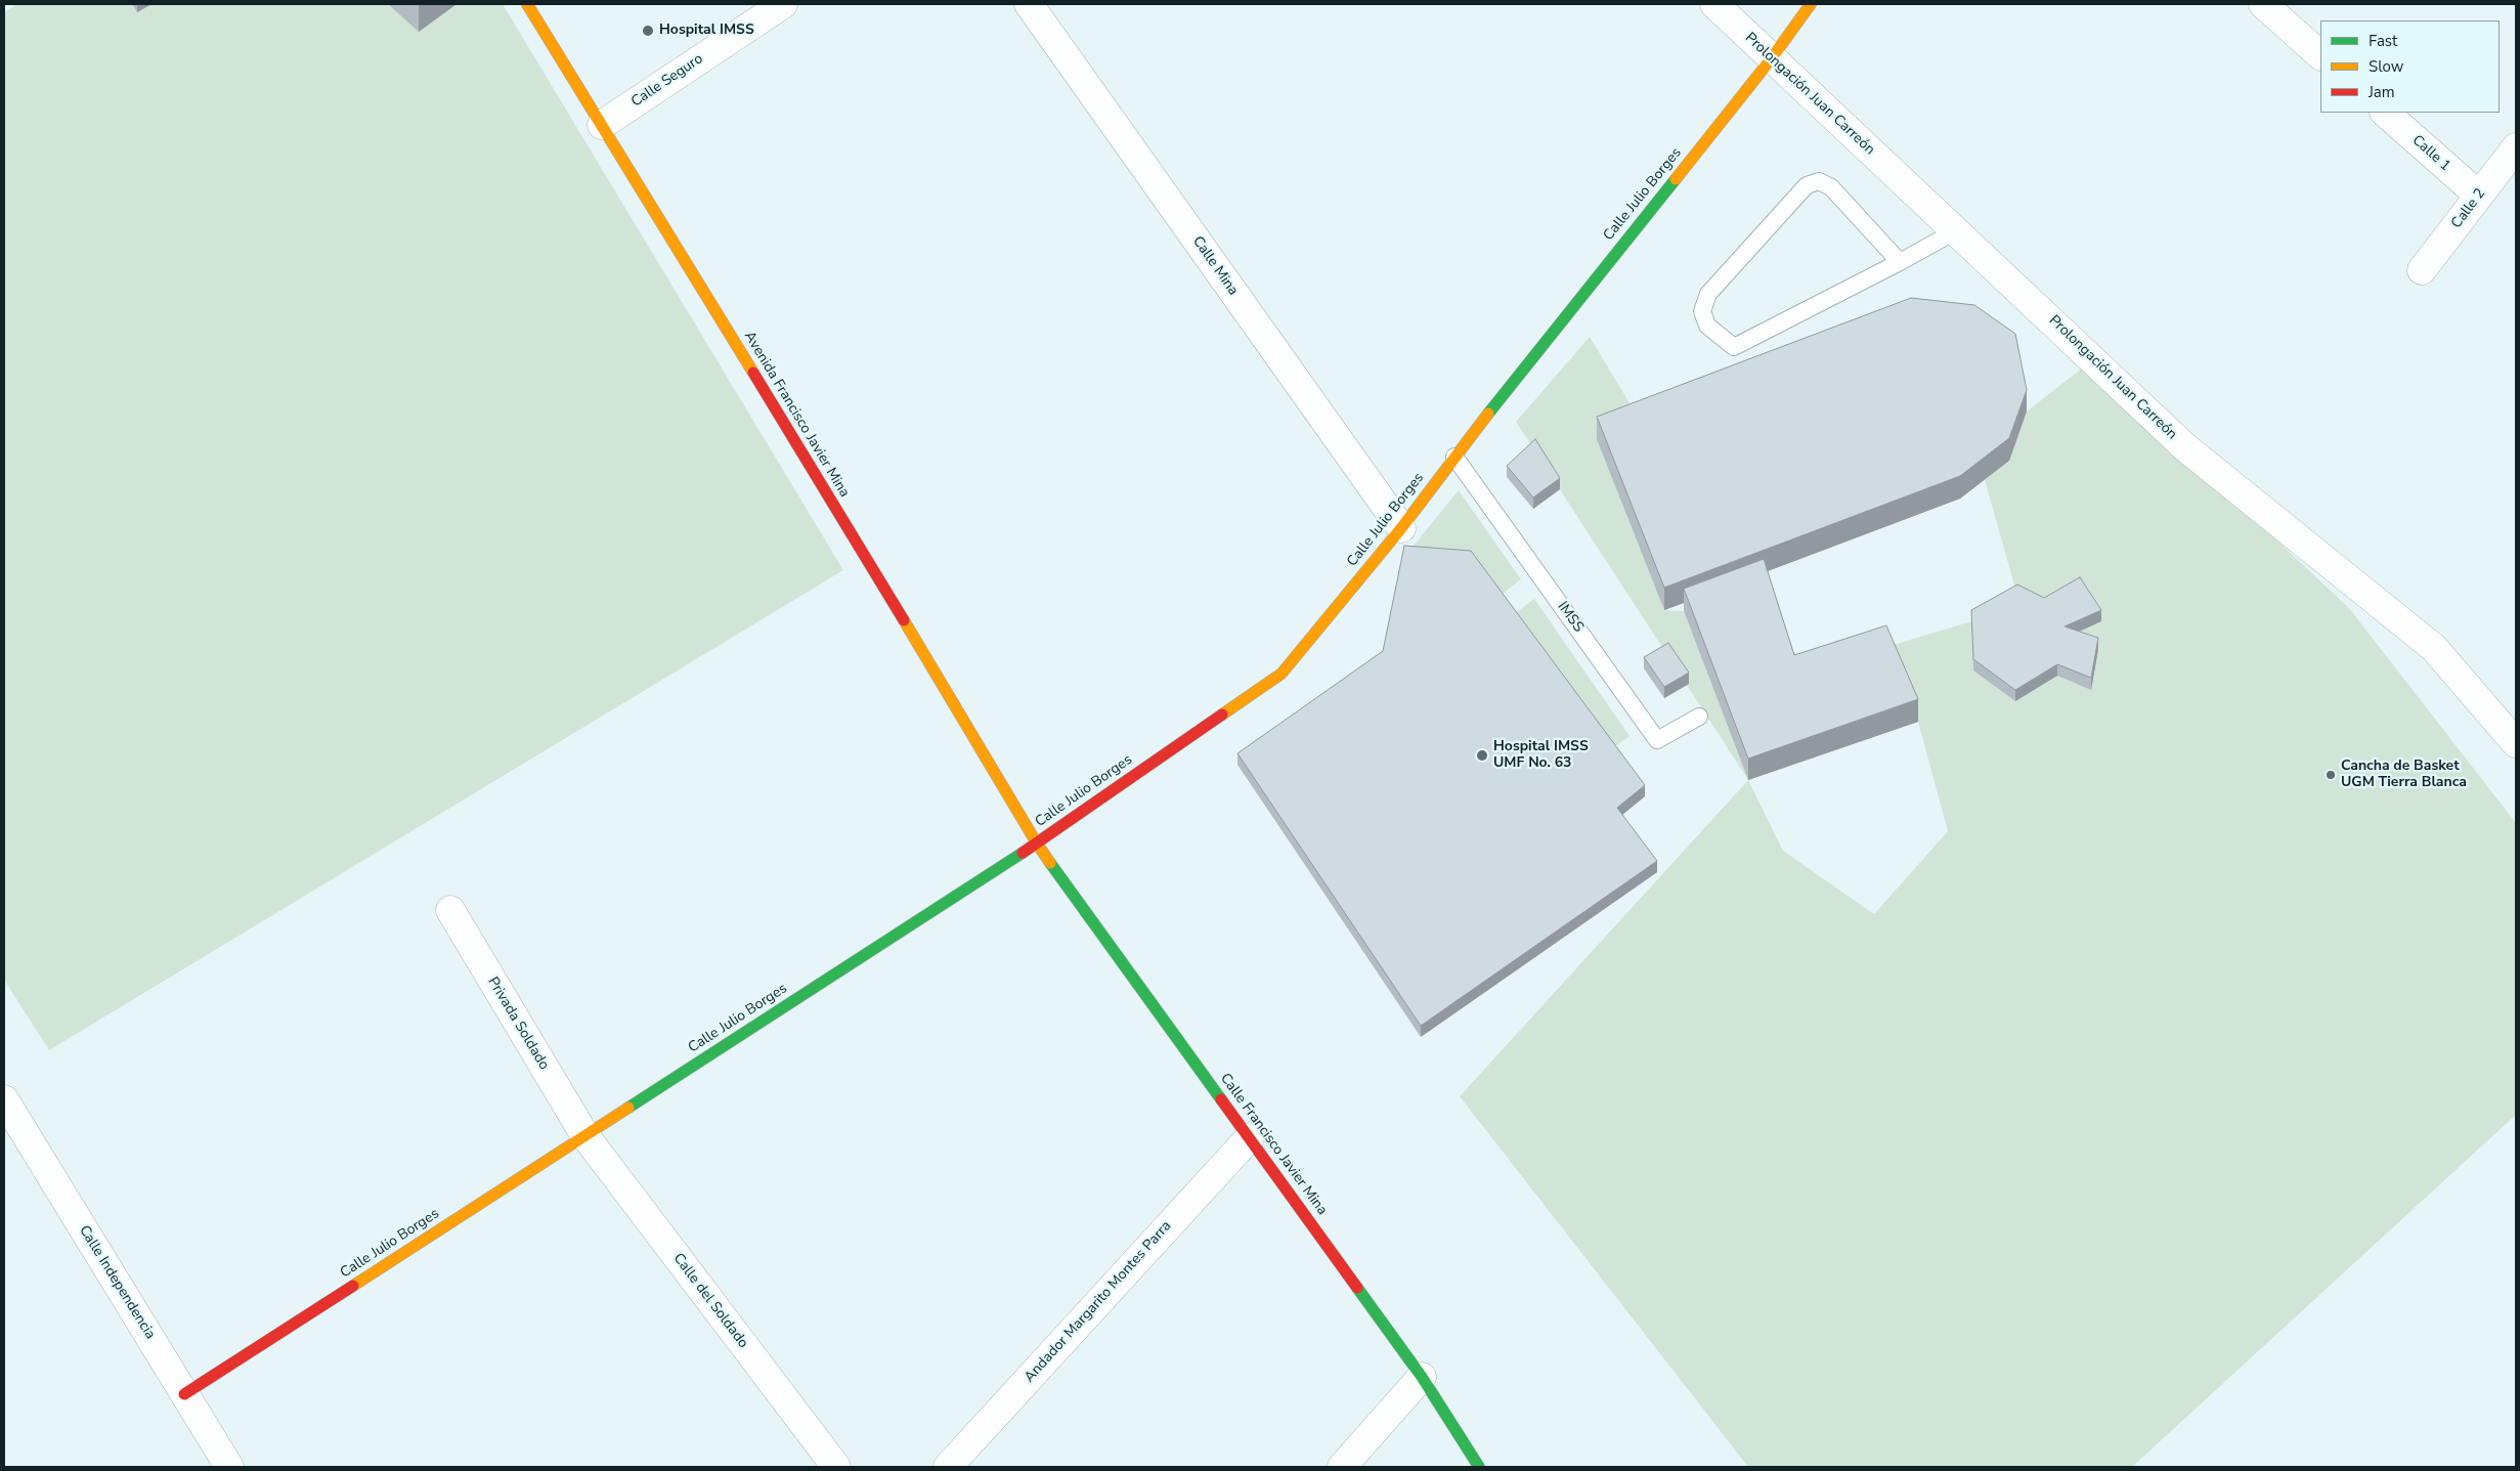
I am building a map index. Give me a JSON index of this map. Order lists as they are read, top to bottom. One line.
{"streets":{"street":["Calle Seguro","Prolongación Juan Carreón","Calle 1","Calle Julio Borges","Calle 2","Calle Mina","Avenida Francisco Javier Mina","Privada Soldado","Calle Francisco Javier Mina","Calle Independencia","Calle del Soldado","Andador Margarito Montes Parra"],"lane":["IMSS"]},"crossings":[["Calle Seguro","Avenida Francisco Javier Mina"],["Prolongación Juan Carreón","Calle Julio Borges"],["Calle 1","Calle 2"],["Calle Julio Borges","Calle Mina"],["Calle Julio Borges","Avenida Francisco Javier Mina"],["Calle Julio Borges","IMSS"],["Calle Julio Borges","Privada Soldado"],["Calle Julio Borges","Calle Francisco Javier Mina"],["Calle Julio Borges","Calle Independencia"],["Calle Julio Borges","Calle del Soldado"],["Avenida Francisco Javier Mina","Calle Francisco Javier Mina"],["Privada Soldado","Calle del Soldado"],["Calle Francisco Javier Mina","Andador Margarito Montes Parra"]],"places":["Hospital IMSS","Hospital IMSS UMF No. 63","Cancha de Basket UGM Tierra Blanca"],"legend":["Fast","Slow","Jam"]}
